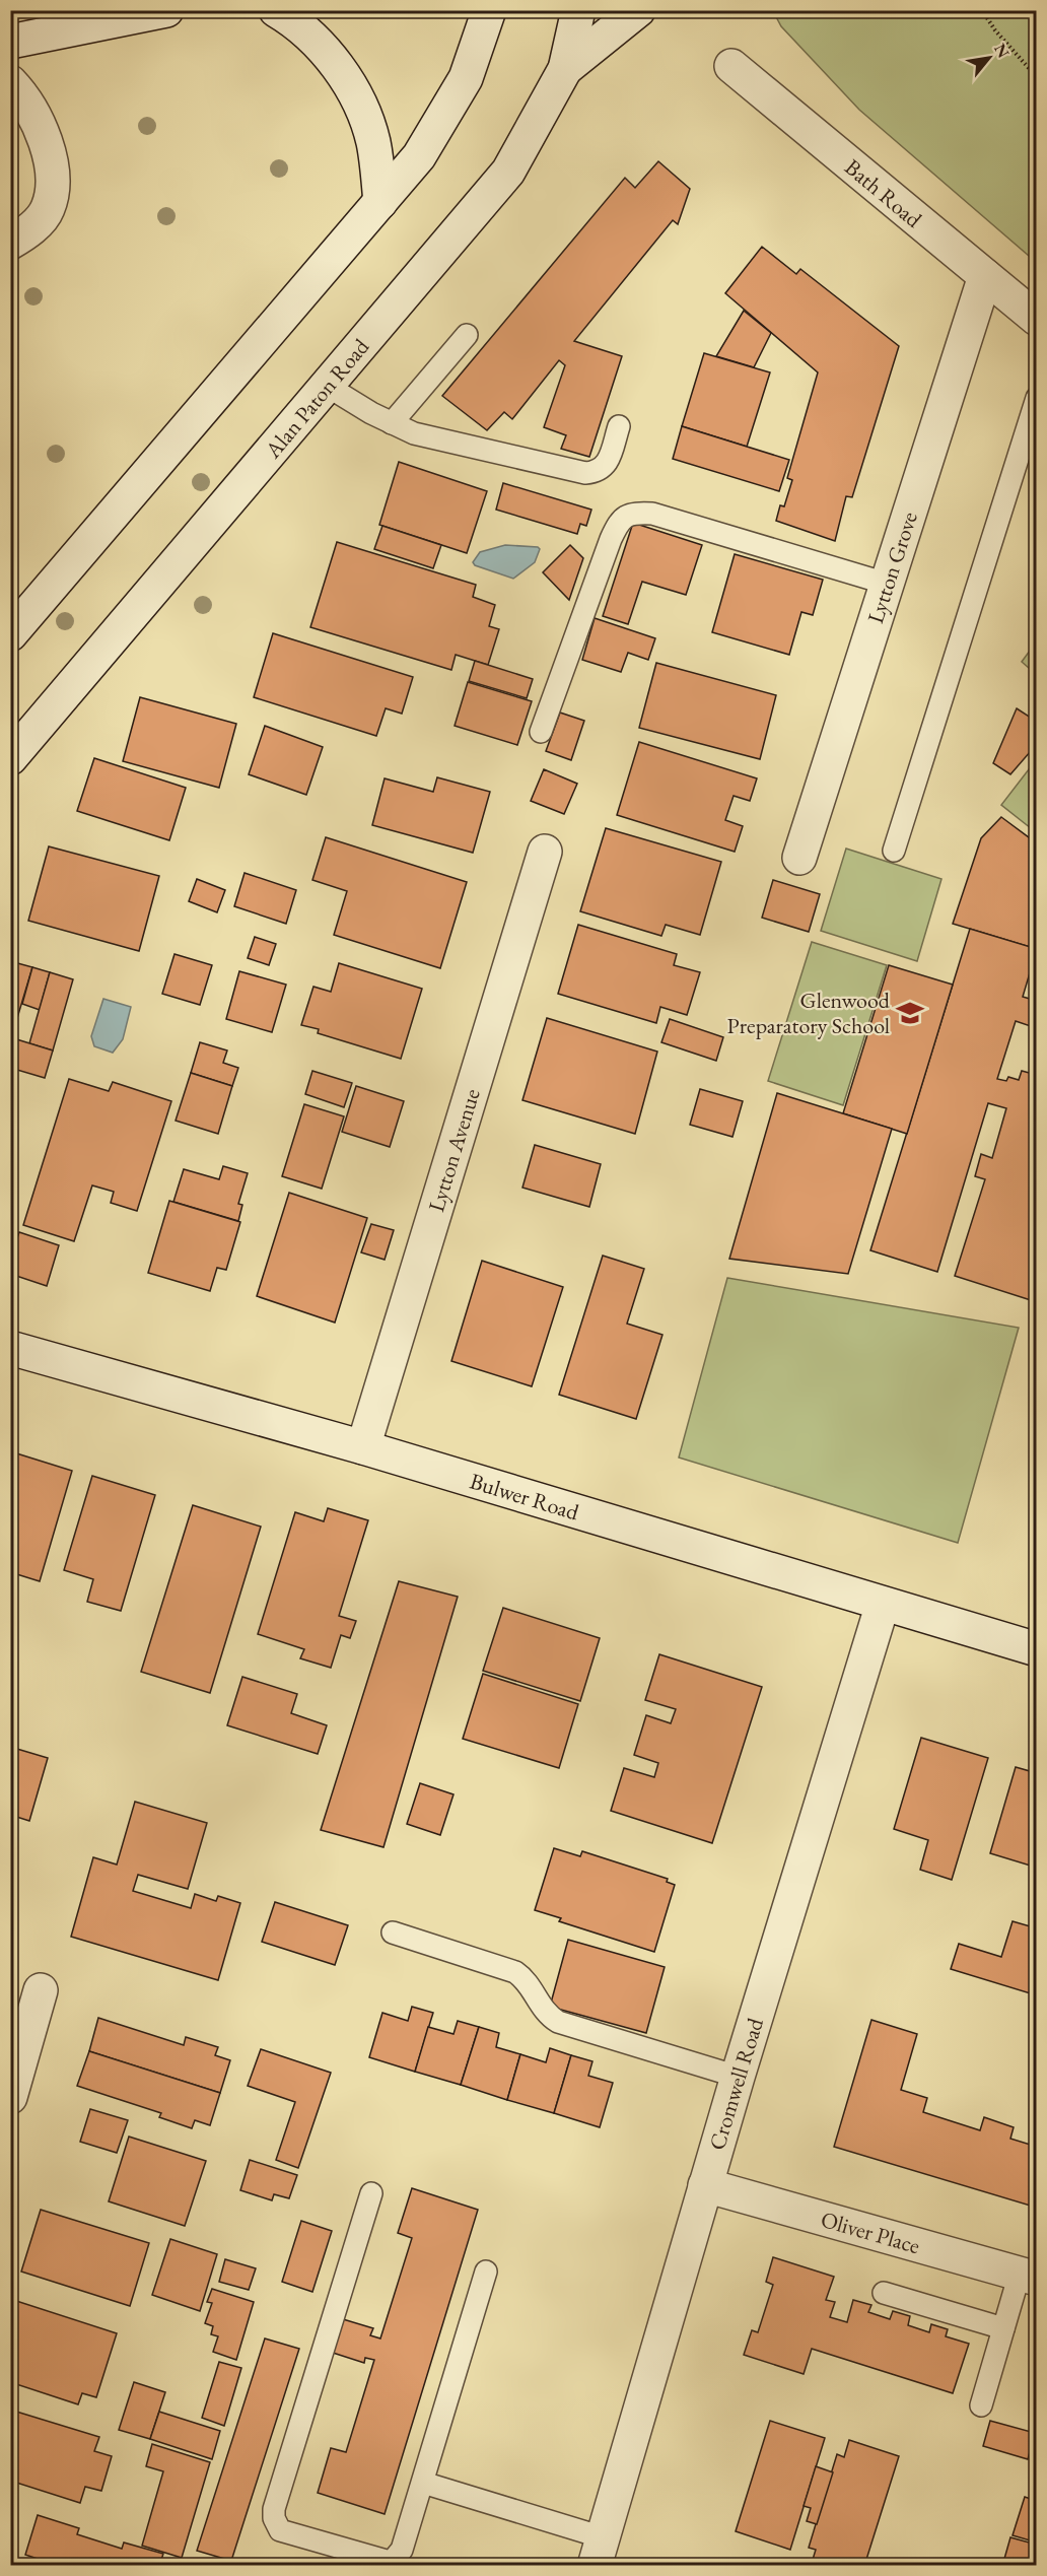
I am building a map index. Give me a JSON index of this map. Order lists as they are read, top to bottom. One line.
{"streets":{"street":["Bath Road","Alan Paton Road","Lytton Grove","Lytton Avenue","Bulwer Road","Cromwell Road","Oliver Place"]},"crossings":[["Bath Road","Lytton Grove"],["Lytton Avenue","Bulwer Road"],["Bulwer Road","Cromwell Road"],["Cromwell Road","Oliver Place"]],"places":{"school or university":["Glenwood Preparatory School"]},"north":"top right"}
